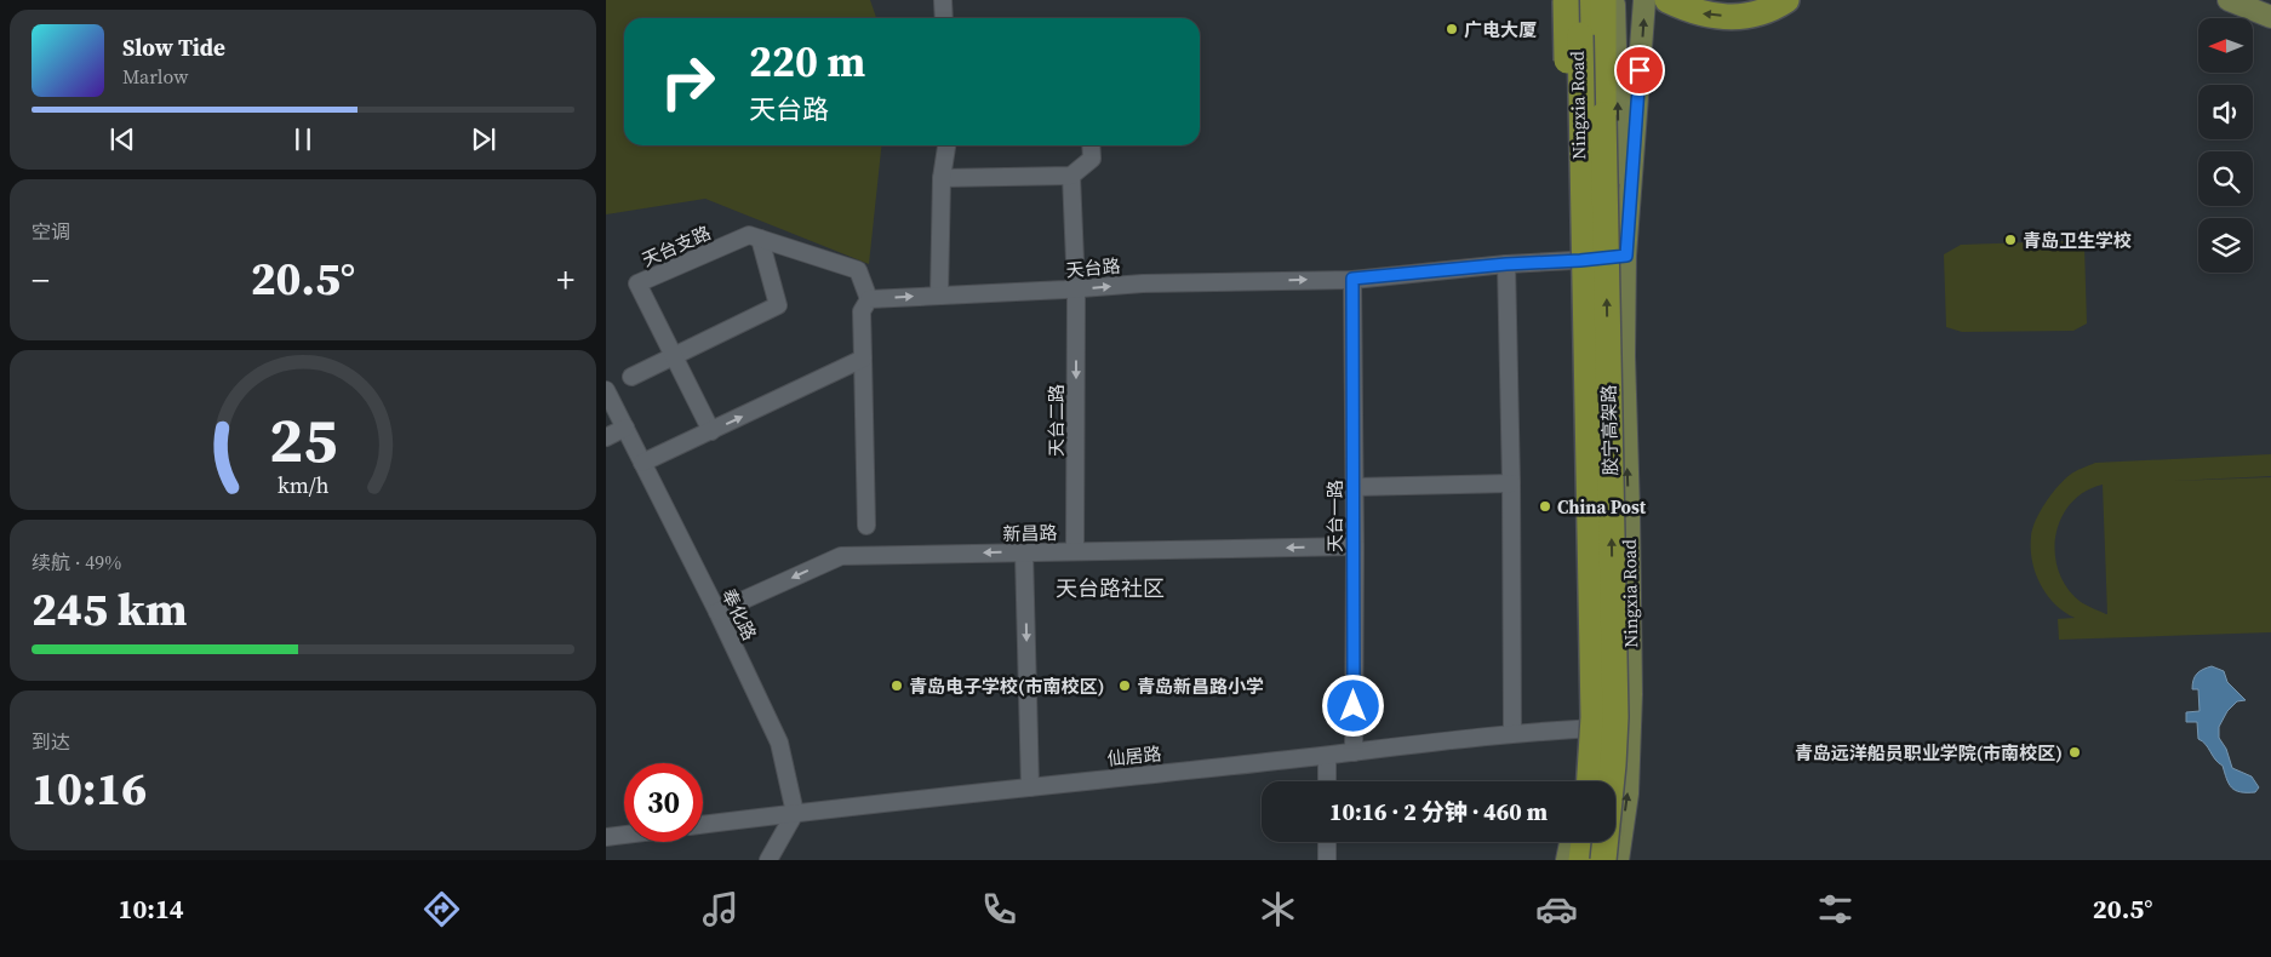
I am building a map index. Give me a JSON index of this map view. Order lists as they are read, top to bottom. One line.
{"streets":{"highway":["胶宁高架路"],"main road":["Ningxia Road"],"street":["天台支路","天台路","天台二路","天台一路","新昌路","奉化路","仙居路"]},"crossings":[["Ningxia Road","天台路"],["Ningxia Road","胶宁高架路"],["Ningxia Road","仙居路"],["天台支路","天台路"],["天台路","天台二路"],["天台路","胶宁高架路"],["天台路","天台一路"],["天台二路","新昌路"],["天台一路","新昌路"],["天台一路","仙居路"],["新昌路","奉化路"],["奉化路","仙居路"]],"one_way":["天台路","天台二路","新昌路"],"districts":["天台路社区"],"places":["广电大厦","青岛卫生学校","China Post","青岛电子学校(市南校区)","青岛新昌路小学","青岛远洋船员职业学院(市南校区)"],"north":"left","page":{"turn":["220 m","天台路"],"song":["Slow Tide","Marlow"],"tile":["空调",["续航 · 49%","245 km"],["到达","10:16"]],"heat":["−","20.5°","+"],"limit":"30","trip":"10:16 · 2 分钟 · 460 m","tabs":["10:14","20.5°"],"gauge":["25","km/h"]}}
